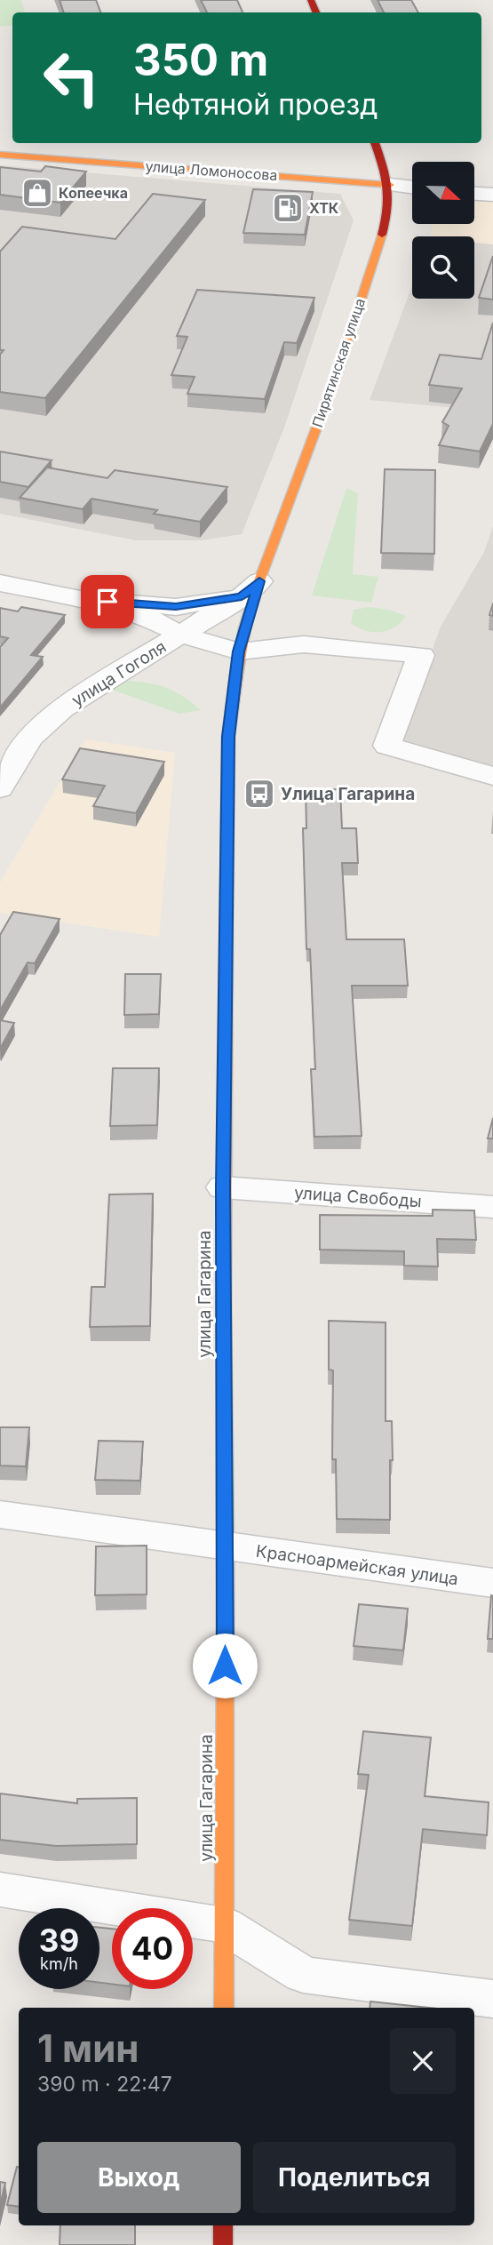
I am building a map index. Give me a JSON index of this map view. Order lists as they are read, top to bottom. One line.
{"streets":{"street":["улица Ломоносова","Пирятинская улица","улица Гоголя","улица Свободы","улица Гагарина","Красноармейская улица"]},"crossings":[["улица Ломоносова","Пирятинская улица"],["Пирятинская улица","улица Гоголя"],["Пирятинская улица","улица Гагарина"],["улица Гоголя","улица Гагарина"],["улица Свободы","улица Гагарина"],["улица Гагарина","Красноармейская улица"]],"places":{"shop":["Копеечка"],"fuel station":["ХТК"],"bus stop":["Улица Гагарина"]},"north":"right","page":{"turn":["350 m","Нефтяной проезд"],"speed":"39 km/h","limit":"40","heading":["1 мин","390 m · 22:47"],"buttons":["Выход","Поделиться"]}}
